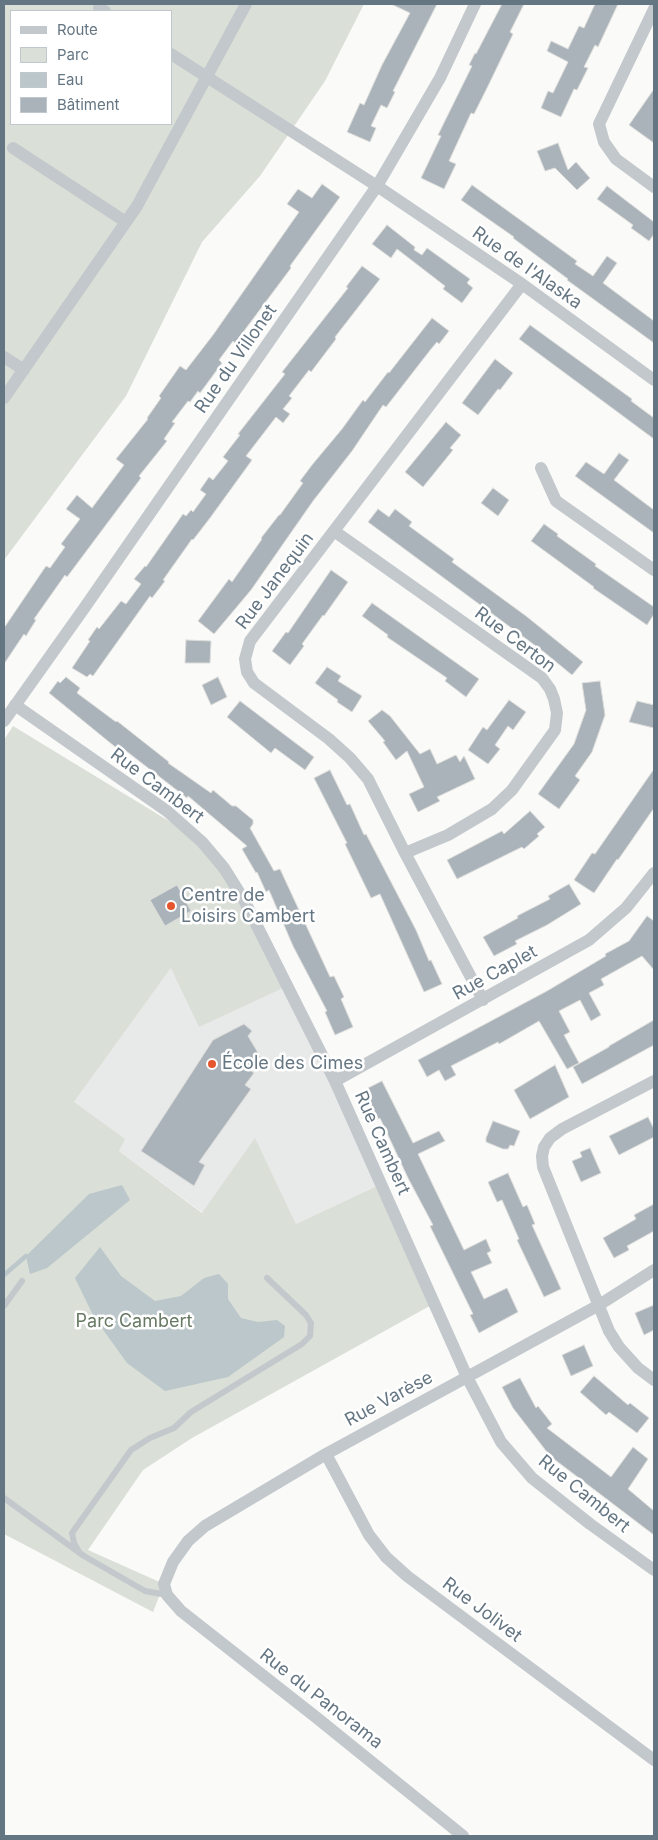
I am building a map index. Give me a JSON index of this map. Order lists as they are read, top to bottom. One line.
{"streets":{"street":["Rue de l'Alaska","Rue du Villonet","Rue Janequin","Rue Certon","Rue Cambert","Rue Caplet","Rue Varèse","Rue Jolivet","Rue du Panorama"]},"crossings":[["Rue de l'Alaska","Rue du Villonet"],["Rue de l'Alaska","Rue Janequin"],["Rue du Villonet","Rue Cambert"],["Rue Janequin","Rue Certon"],["Rue Janequin","Rue Caplet"],["Rue Cambert","Rue Caplet"],["Rue Cambert","Rue Varèse"],["Rue Varèse","Rue Jolivet"],["Rue Varèse","Rue du Panorama"]],"parks":["Parc Cambert"],"places":["Centre de Loisirs Cambert","École des Cimes"],"legend":["Route","Parc","Eau","Bâtiment"]}
